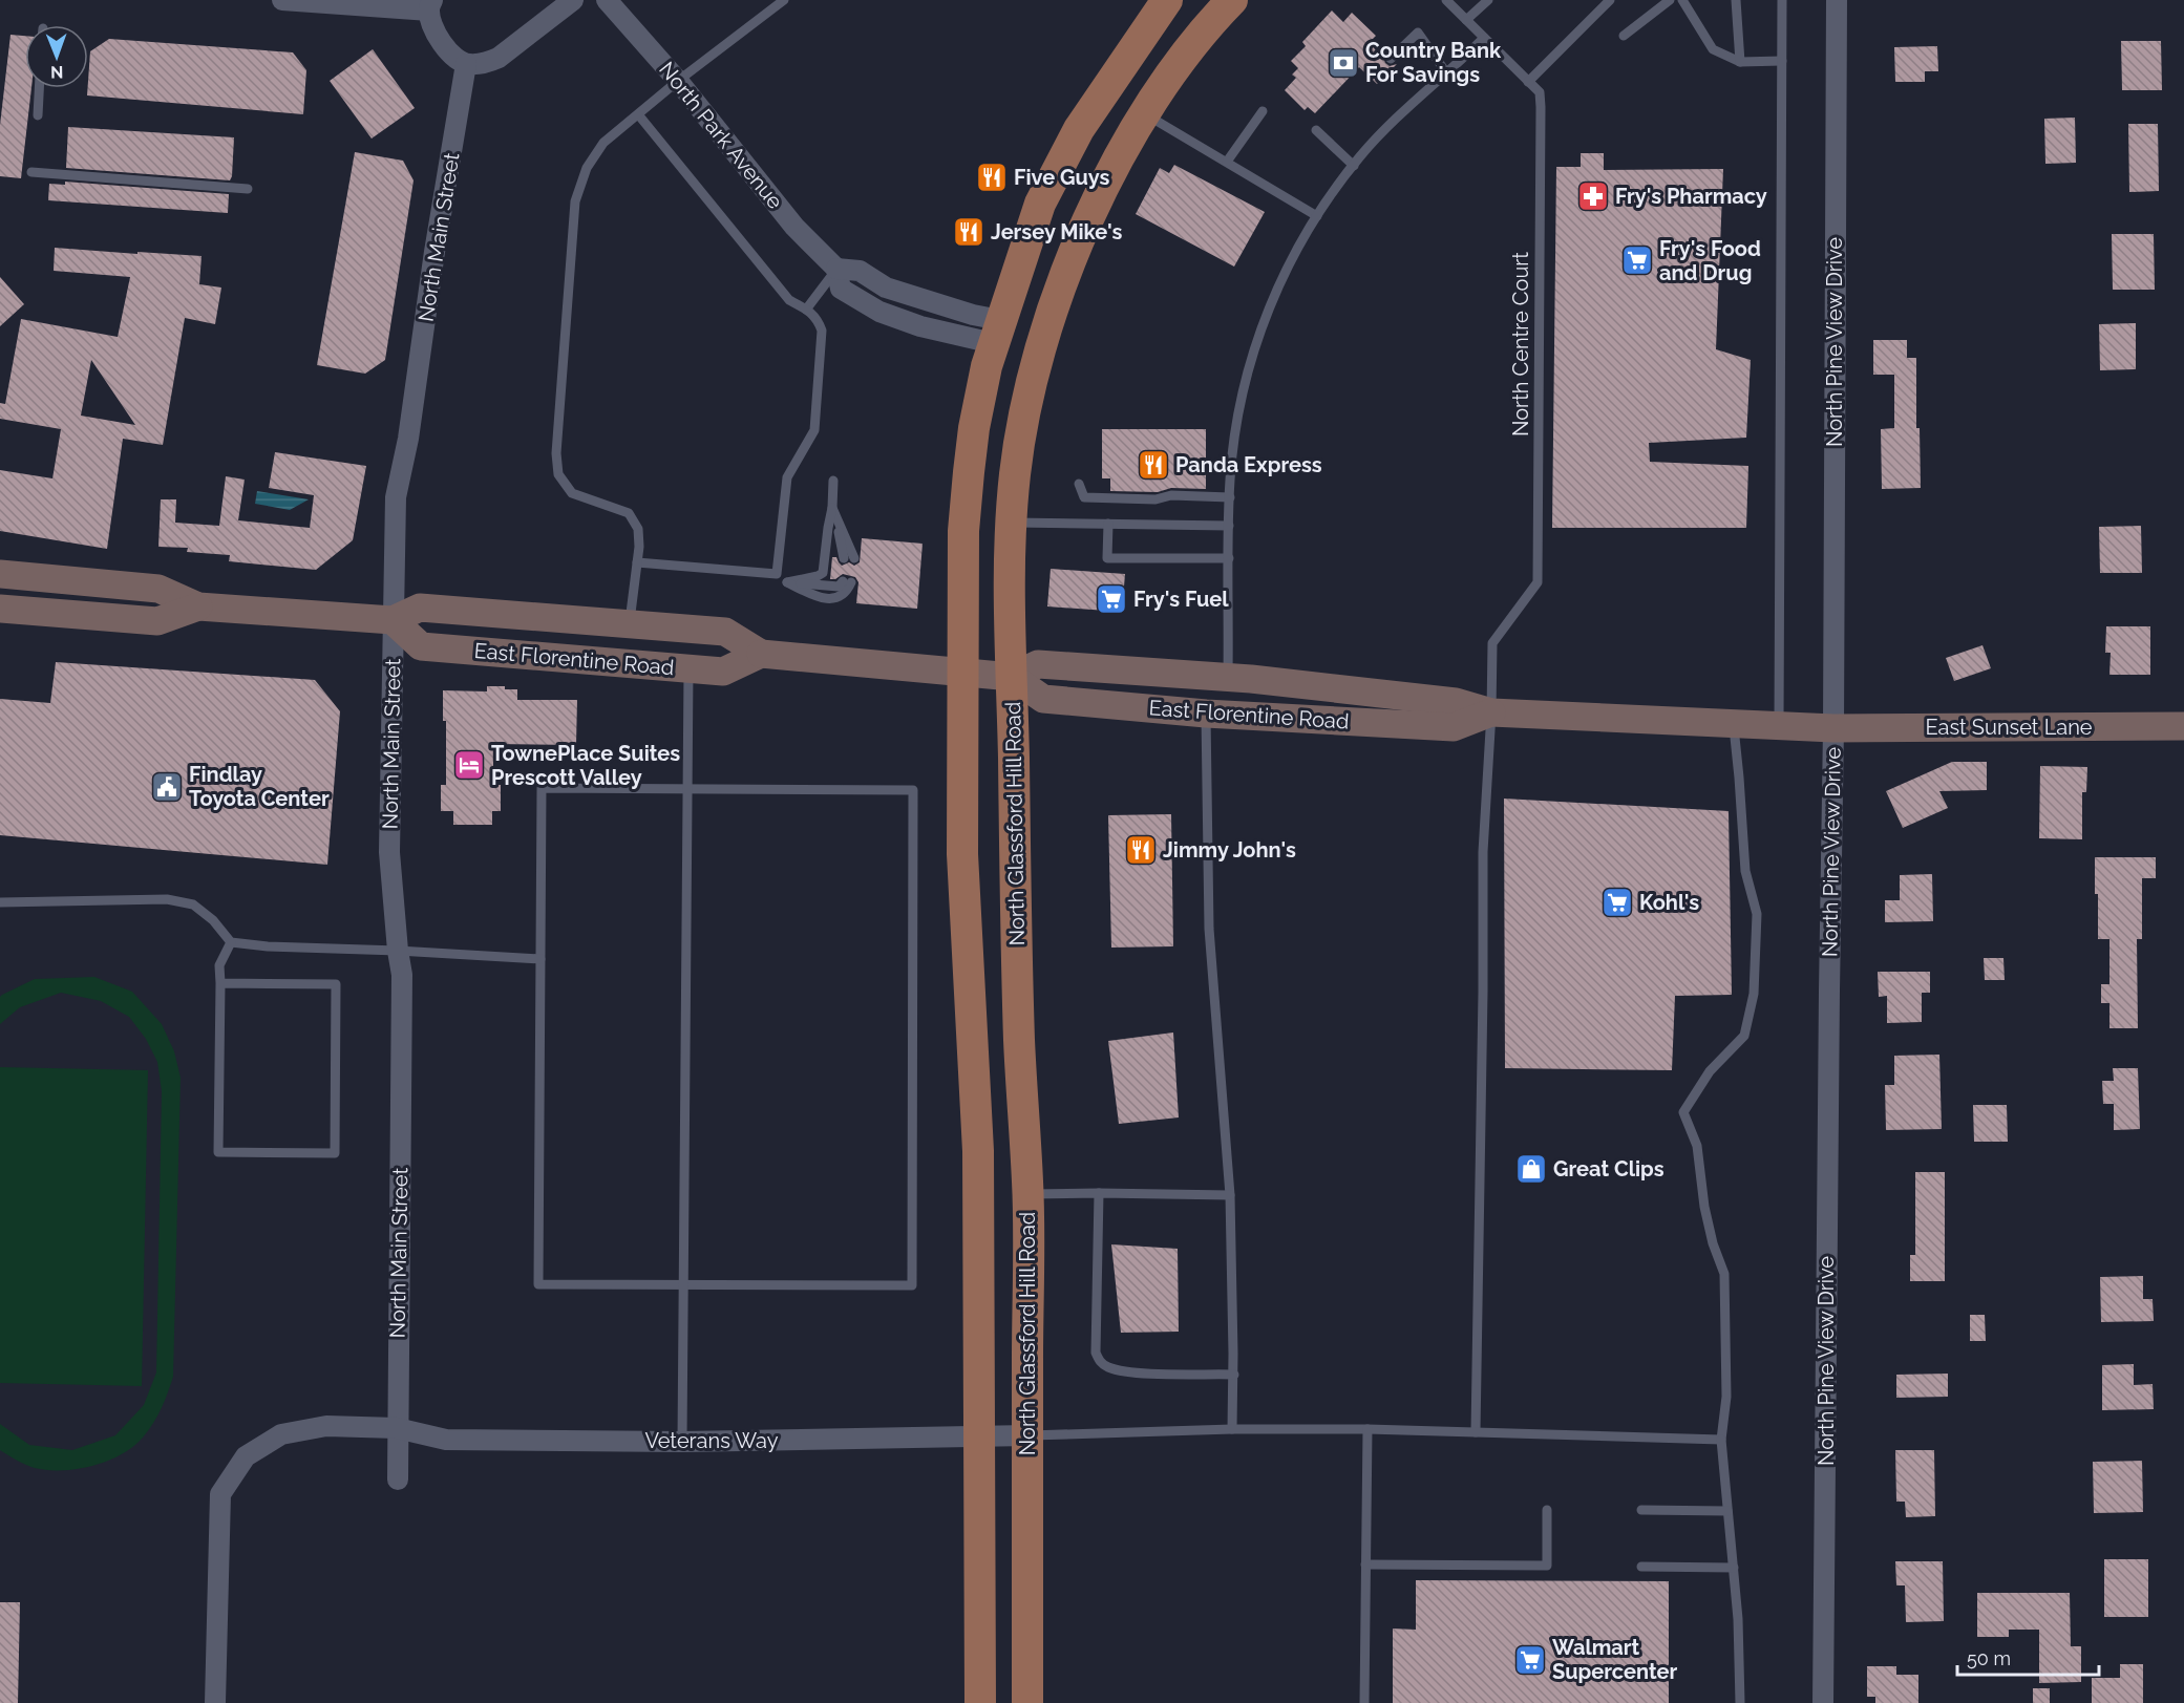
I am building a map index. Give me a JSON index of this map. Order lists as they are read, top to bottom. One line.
{"streets":{"main road":["North Glassford Hill Road"],"street":["North Park Avenue","North Main Street","North Pine View Drive","East Florentine Road","East Sunset Lane","Veterans Way"],"lane":["North Centre Court"]},"crossings":[["North Main Street","East Florentine Road"],["North Main Street","Veterans Way"],["North Pine View Drive","East Florentine Road"],["North Pine View Drive","East Sunset Lane"],["North Centre Court","East Florentine Road"],["East Florentine Road","East Sunset Lane"],["East Florentine Road","North Glassford Hill Road"],["North Glassford Hill Road","Veterans Way"]],"places":{"bank":["Country Bank For Savings"],"restaurant":["Five Guys","Jersey Mike's","Panda Express","Jimmy John's"],"pharmacy":["Fry's Pharmacy"],"supermarket":["Fry's Food and Drug","Fry's Fuel","Kohl's","Walmart Supercenter"],"hotel":["TownePlace Suites Prescott Valley"],"public building":["Findlay Toyota Center"],"shop":["Great Clips"]},"scale_bar":"50 m","north":"bottom"}
